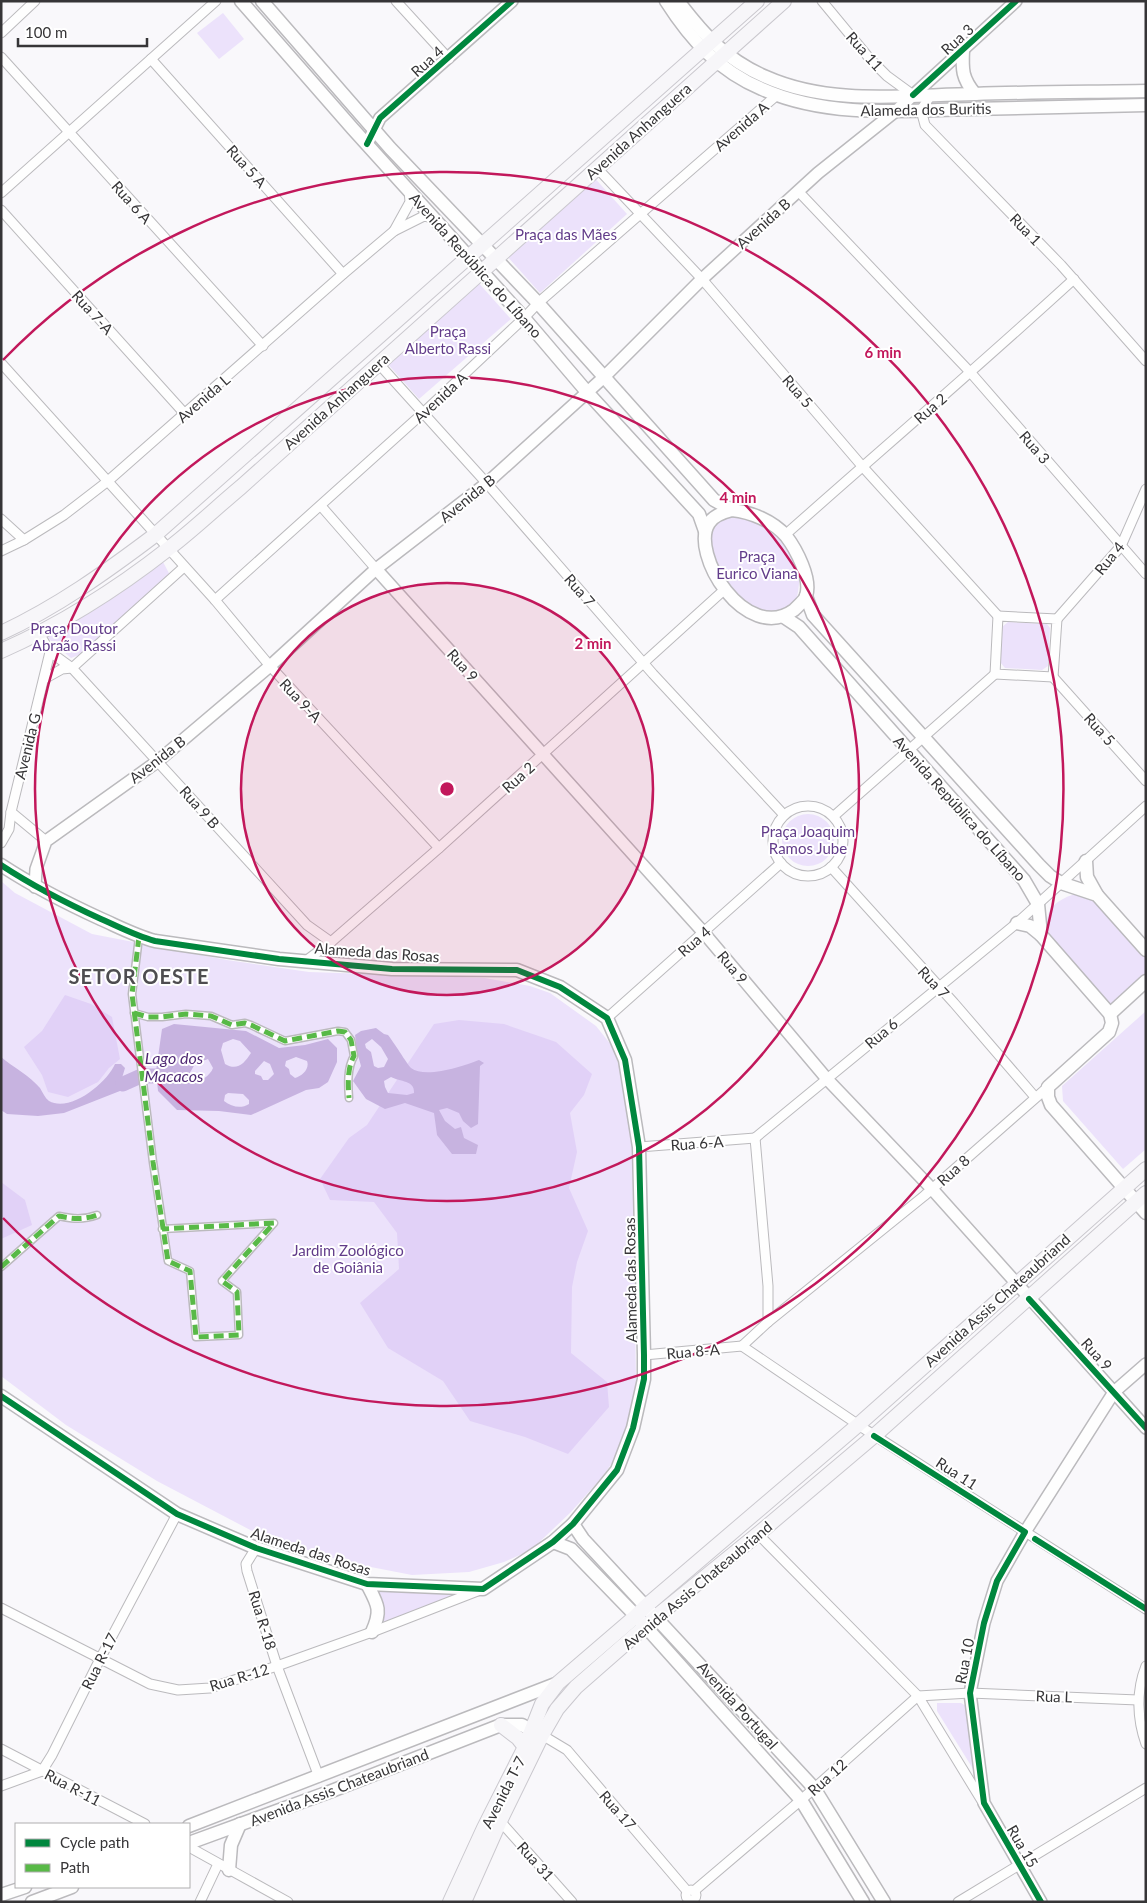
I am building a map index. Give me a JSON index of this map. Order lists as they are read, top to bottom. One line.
{"streets":{"main road":["Alameda dos Buritis","Avenida Anhanguera","Avenida República do Líbano","Alameda das Rosas","Rua 8","Avenida Assis Chateaubriand","Avenida Portugal","Avenida T-7"],"street":["Rua 3","Rua 11","Rua 4","Avenida A","Rua 5 A","Rua 6 A","Avenida B","Rua 1","Rua 7-A","Rua 5","Avenida L","Rua 2","Rua 7","Rua 9","Rua 9-A","Avenida G","Rua 9 B","Rua 6","Rua 6-A","Rua 8-A","Rua R-18","Rua R-17","Rua 10","Rua R-12","Rua L","Rua 12","Rua R-11","Rua 17","Rua 15","Rua 31"]},"crossings":[["Rua 3","Rua 11"],["Rua 3","Rua 4"],["Rua 3","Alameda dos Buritis"],["Rua 3","Avenida B"],["Rua 3","Rua 2"],["Rua 11","Alameda dos Buritis"],["Rua 11","Avenida B"],["Rua 11","Rua 8"],["Rua 11","Avenida Assis Chateaubriand"],["Rua 11","Rua 8-A"],["Rua 11","Rua 10"],["Rua 4","Avenida República do Líbano"],["Rua 4","Rua 7"],["Rua 4","Rua 9"],["Rua 4","Alameda das Rosas"],["Alameda dos Buritis","Avenida A"],["Alameda dos Buritis","Avenida Anhanguera"],["Alameda dos Buritis","Avenida B"],["Alameda dos Buritis","Rua 1"],["Avenida A","Avenida República do Líbano"],["Avenida A","Rua 5"],["Avenida A","Rua 7"],["Avenida A","Rua 9"],["Avenida A","Rua 9-A"],["Avenida Anhanguera","Avenida República do Líbano"],["Avenida Anhanguera","Rua 5"],["Avenida Anhanguera","Rua 7"],["Avenida Anhanguera","Rua 9-A"],["Rua 5 A","Avenida L"],["Rua 6 A","Avenida L"],["Avenida B","Avenida República do Líbano"],["Avenida B","Rua 5"],["Avenida B","Rua 7"],["Avenida B","Rua 9"],["Avenida B","Rua 9-A"],["Avenida B","Rua 9 B"],["Rua 1","Rua 2"],["Avenida República do Líbano","Avenida L"],["Avenida República do Líbano","Rua 2"],["Avenida República do Líbano","Rua 6"],["Rua 7-A","Avenida L"],["Rua 5","Rua 2"],["Rua 2","Rua 7"],["Rua 2","Rua 9"],["Rua 2","Rua 9-A"],["Rua 2","Rua 9 B"],["Rua 2","Alameda das Rosas"],["Rua 7","Rua 6"],["Rua 7","Rua 8"],["Rua 9","Rua 6"],["Rua 9","Rua 8"],["Rua 9","Avenida Assis Chateaubriand"],["Rua 9","Rua 10"],["Avenida G","Rua 9 B"],["Alameda das Rosas","Rua 6-A"],["Alameda das Rosas","Rua 8-A"],["Alameda das Rosas","Rua R-18"],["Alameda das Rosas","Rua R-17"],["Alameda das Rosas","Rua R-12"],["Alameda das Rosas","Avenida Portugal"],["Rua 6","Rua 6-A"],["Rua 8","Rua 8-A"],["Avenida Assis Chateaubriand","Rua R-18"],["Avenida Assis Chateaubriand","Avenida Portugal"],["Avenida Assis Chateaubriand","Avenida T-7"],["Avenida Assis Chateaubriand","Rua 17"],["Avenida Assis Chateaubriand","Rua 15"],["Rua R-18","Rua R-12"],["Rua R-17","Rua R-12"],["Rua R-17","Rua R-11"],["Rua 10","Rua L"],["Rua 10","Rua 15"],["Avenida Portugal","Rua 12"],["Rua 12","Rua 17"],["Rua 12","Rua 15"],["Avenida T-7","Rua 17"],["Avenida T-7","Rua 31"]],"districts":["SETOR OESTE"],"water":["Lago dos Macacos"],"parks":["Praça das Mães","Praça Alberto Rassi","Praça Eurico Viana","Praça Doutor Abraão Rassi","Praça Joaquim Ramos Jube","Jardim Zoológico de Goiânia"],"legend":["Cycle path","Path"],"scale_bar":"100 m","rings":["6 min","4 min","2 min"]}
